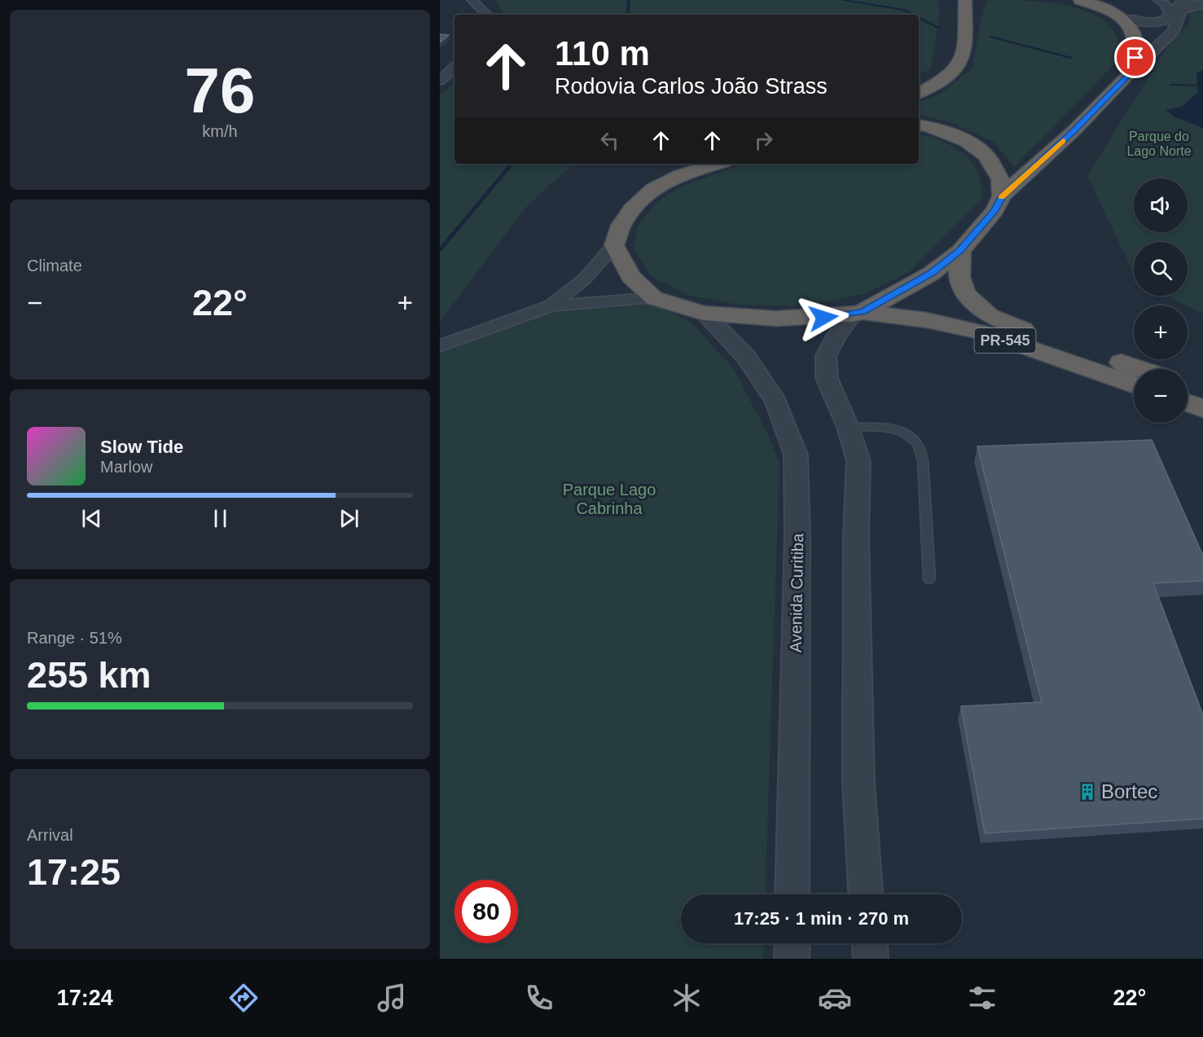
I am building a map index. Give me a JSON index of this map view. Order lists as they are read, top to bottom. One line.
{"streets":{"highway":["PR-545"],"street":["Avenida Curitiba"]},"parks":["Parque do Lago Norte","Parque Lago Cabrinha"],"places":{"building":["Bortec"]},"page":{"tile":[["76","km/h"],"Climate",["Range · 51%","255 km"],["Arrival","17:25"]],"turn":["110 m","Rodovia Carlos João Strass"],"map_buttons":["+","−"],"heat":["−","22°","+"],"song":["Slow Tide","Marlow"],"limit":"80","trip":"17:25 · 1 min · 270 m","tabs":["17:24","22°"]}}
